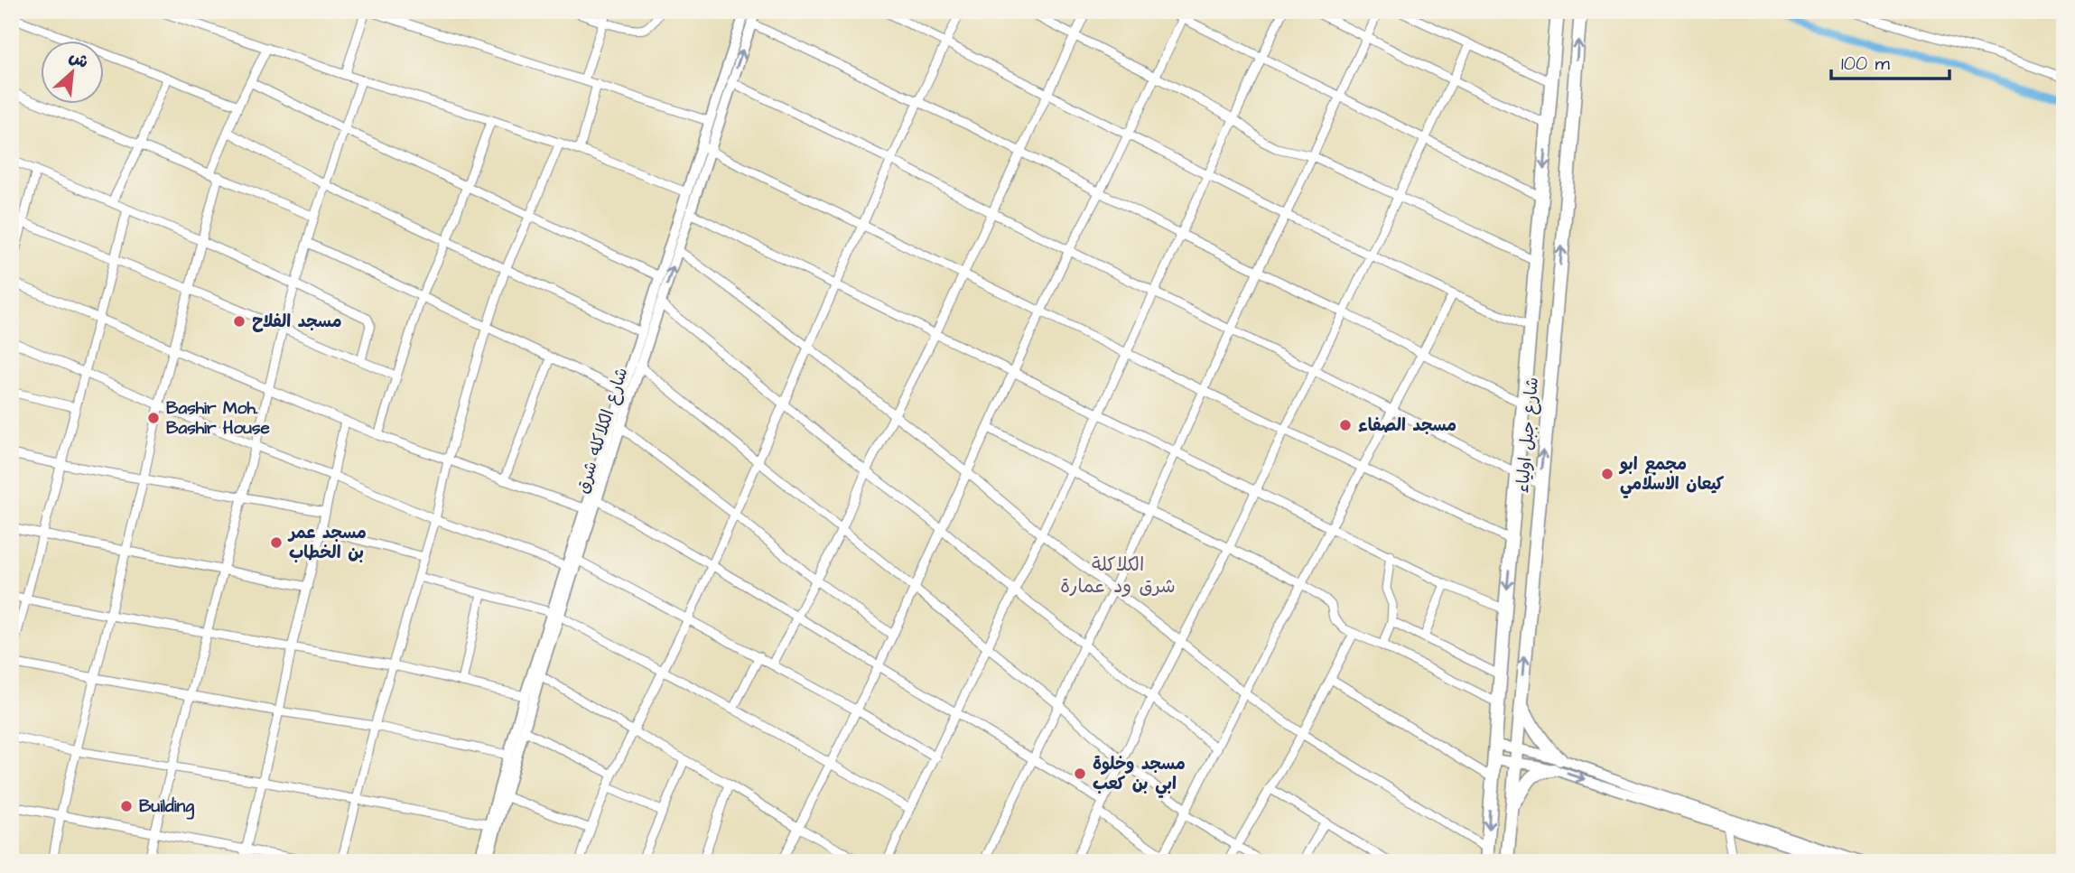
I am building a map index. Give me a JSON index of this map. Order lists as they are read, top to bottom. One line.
{"streets":{"highway":["شارع جبل اولياء"],"street":["شارع الكلاكله شرق"]},"districts":["الكلاكلة شرق ود عمارة"],"places":["مسجد الفلاح","Bashir Moh. Bashir House","مسجد الصفاء","مجمع ابو كيعان الاسلامي","مسجد عمر بن الخطاب","مسجد وخلوة ابي بن كعب","Building"],"scale_bar":"100 m","north":"top right"}
